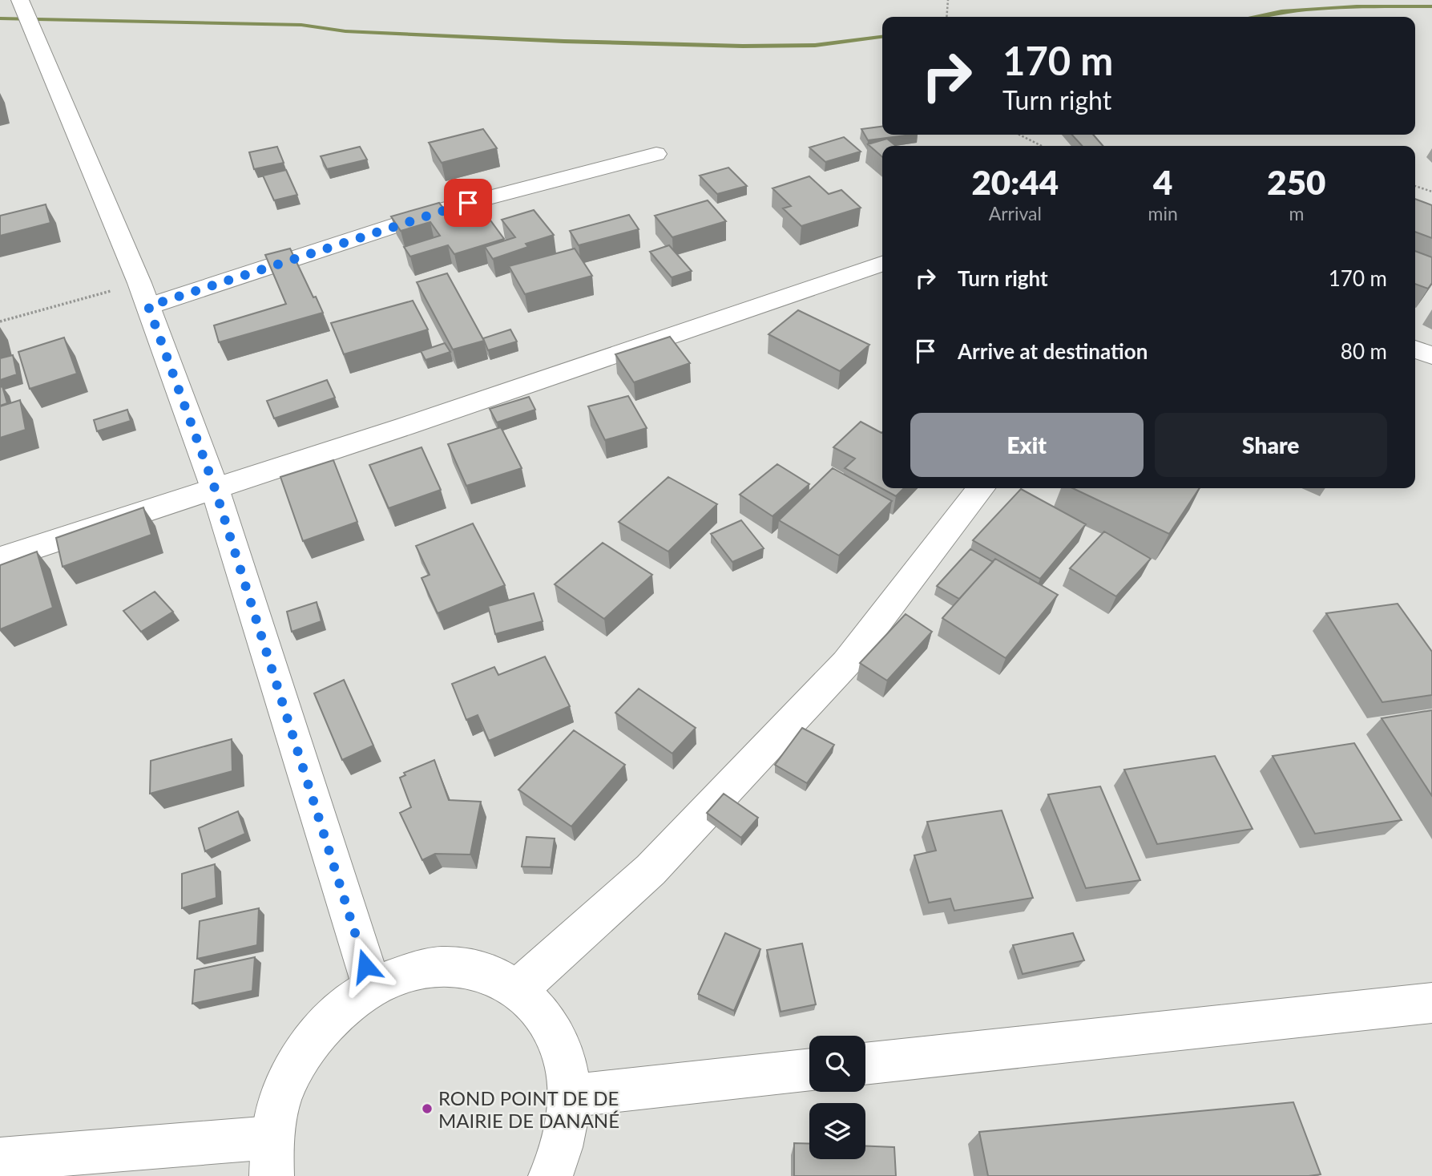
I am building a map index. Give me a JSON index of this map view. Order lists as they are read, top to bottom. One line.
{"places":["ROND POINT DE DE MAIRIE DE DANANÉ"],"page":{"turn":["170 m","Turn right"],"eta":["20:44","Arrival","4","min","250","m"],"list":[{"name":"Turn right","value":"170 m"},{"name":"Arrive at destination","value":"80 m"}],"buttons":["Exit","Share"]}}
